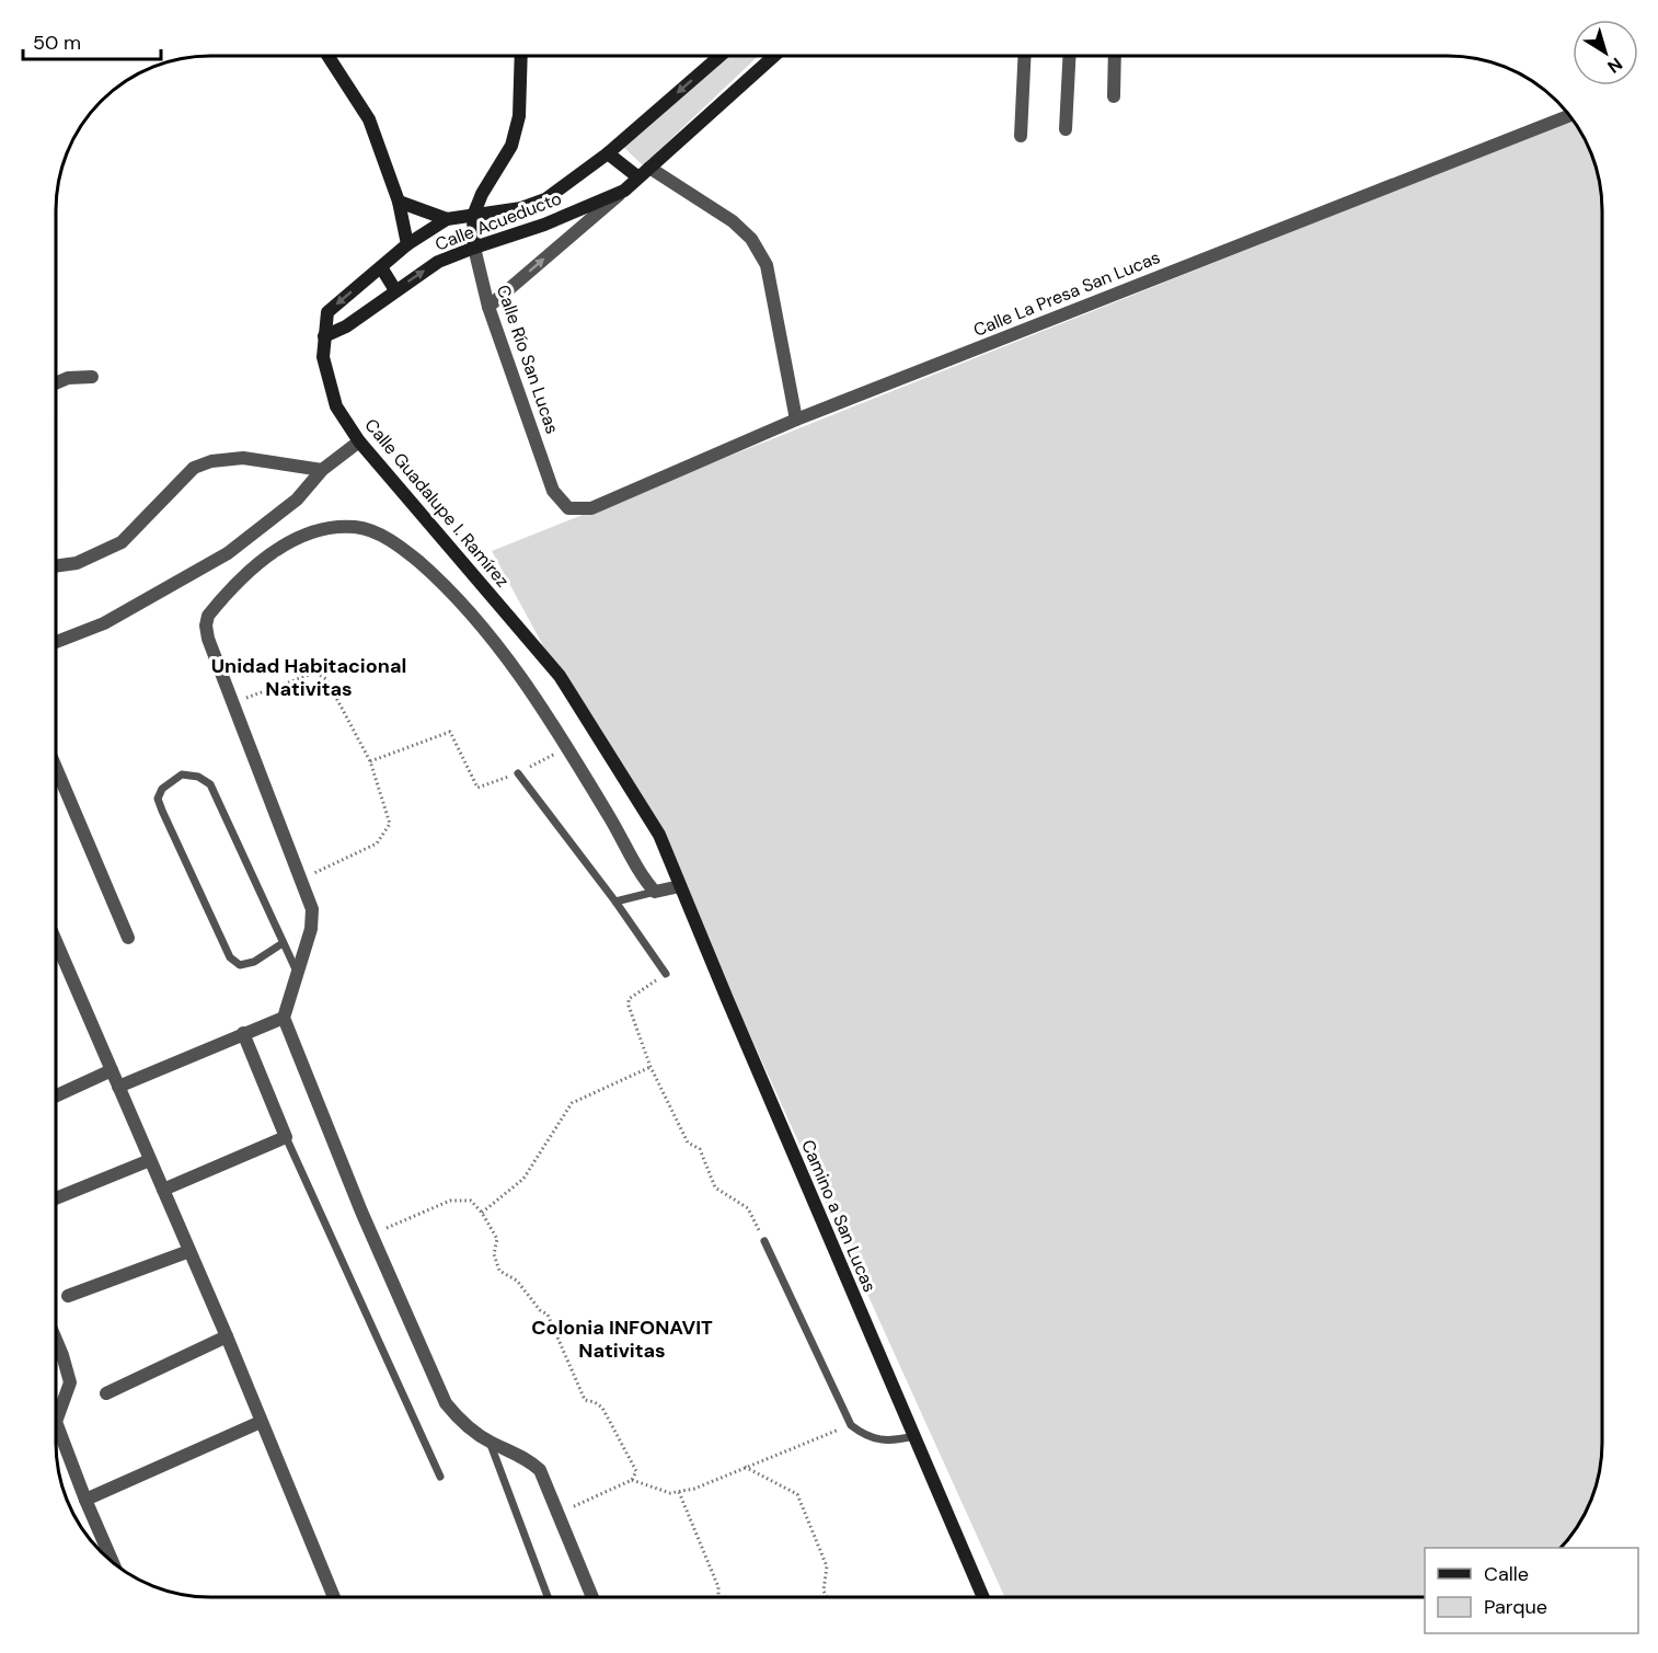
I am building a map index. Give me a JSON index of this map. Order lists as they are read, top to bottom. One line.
{"streets":{"street":["Calle Acueducto","Calle La Presa San Lucas","Calle Río San Lucas","Calle Guadalupe I. Ramírez","Camino a San Lucas"]},"crossings":[["Calle Acueducto","Calle Río San Lucas"],["Calle Acueducto","Calle Guadalupe I. Ramírez"],["Calle La Presa San Lucas","Calle Río San Lucas"],["Calle Río San Lucas","Calle Guadalupe I. Ramírez"],["Calle Guadalupe I. Ramírez","Camino a San Lucas"]],"districts":["Unidad Habitacional Nativitas","Colonia INFONAVIT Nativitas"],"legend":["Calle","Parque"],"scale_bar":"50 m","north":"bottom right"}
